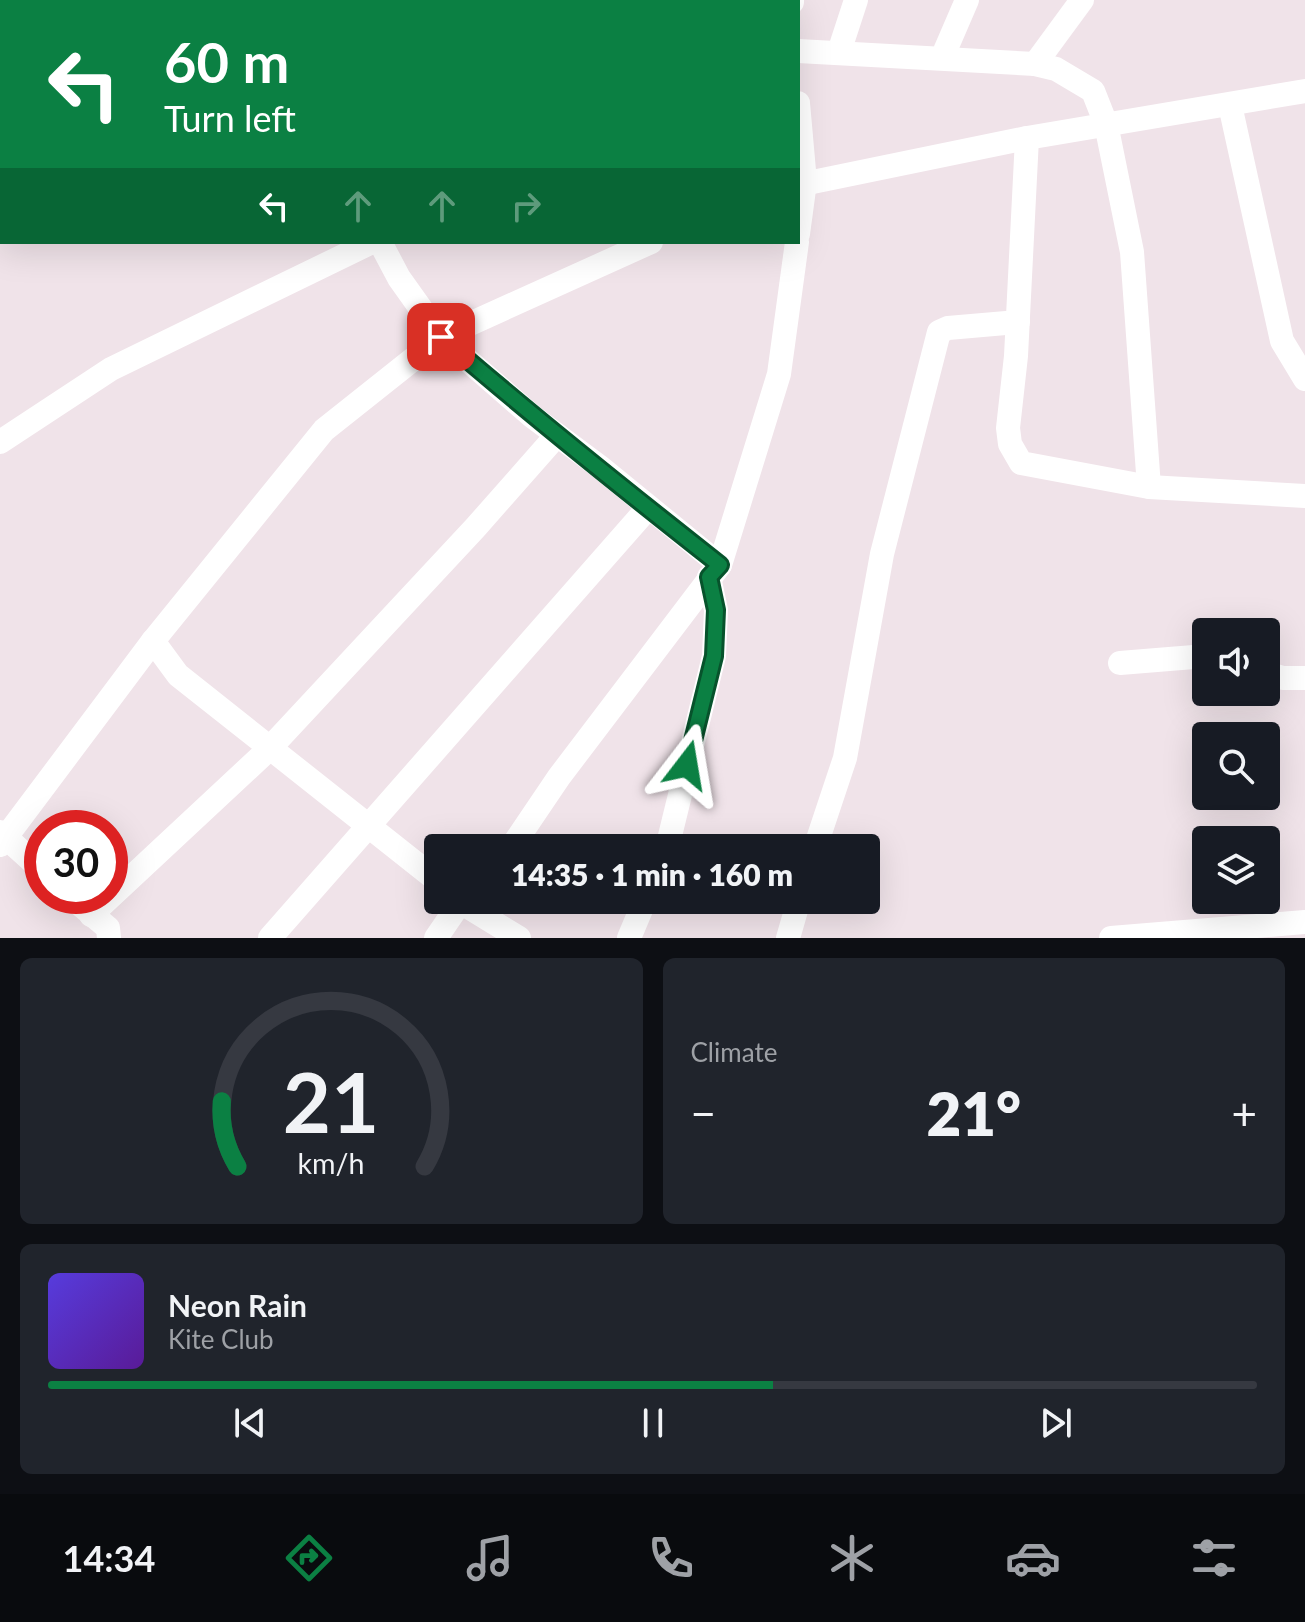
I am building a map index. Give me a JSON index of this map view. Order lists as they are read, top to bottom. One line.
{"page":{"turn":["60 m","Turn left"],"limit":"30","trip":"14:35 · 1 min · 160 m","tile":"Climate","heat":["−","21°","+"],"song":["Neon Rain","Kite Club"],"tabs":"14:34","gauge":["21","km/h"]}}
